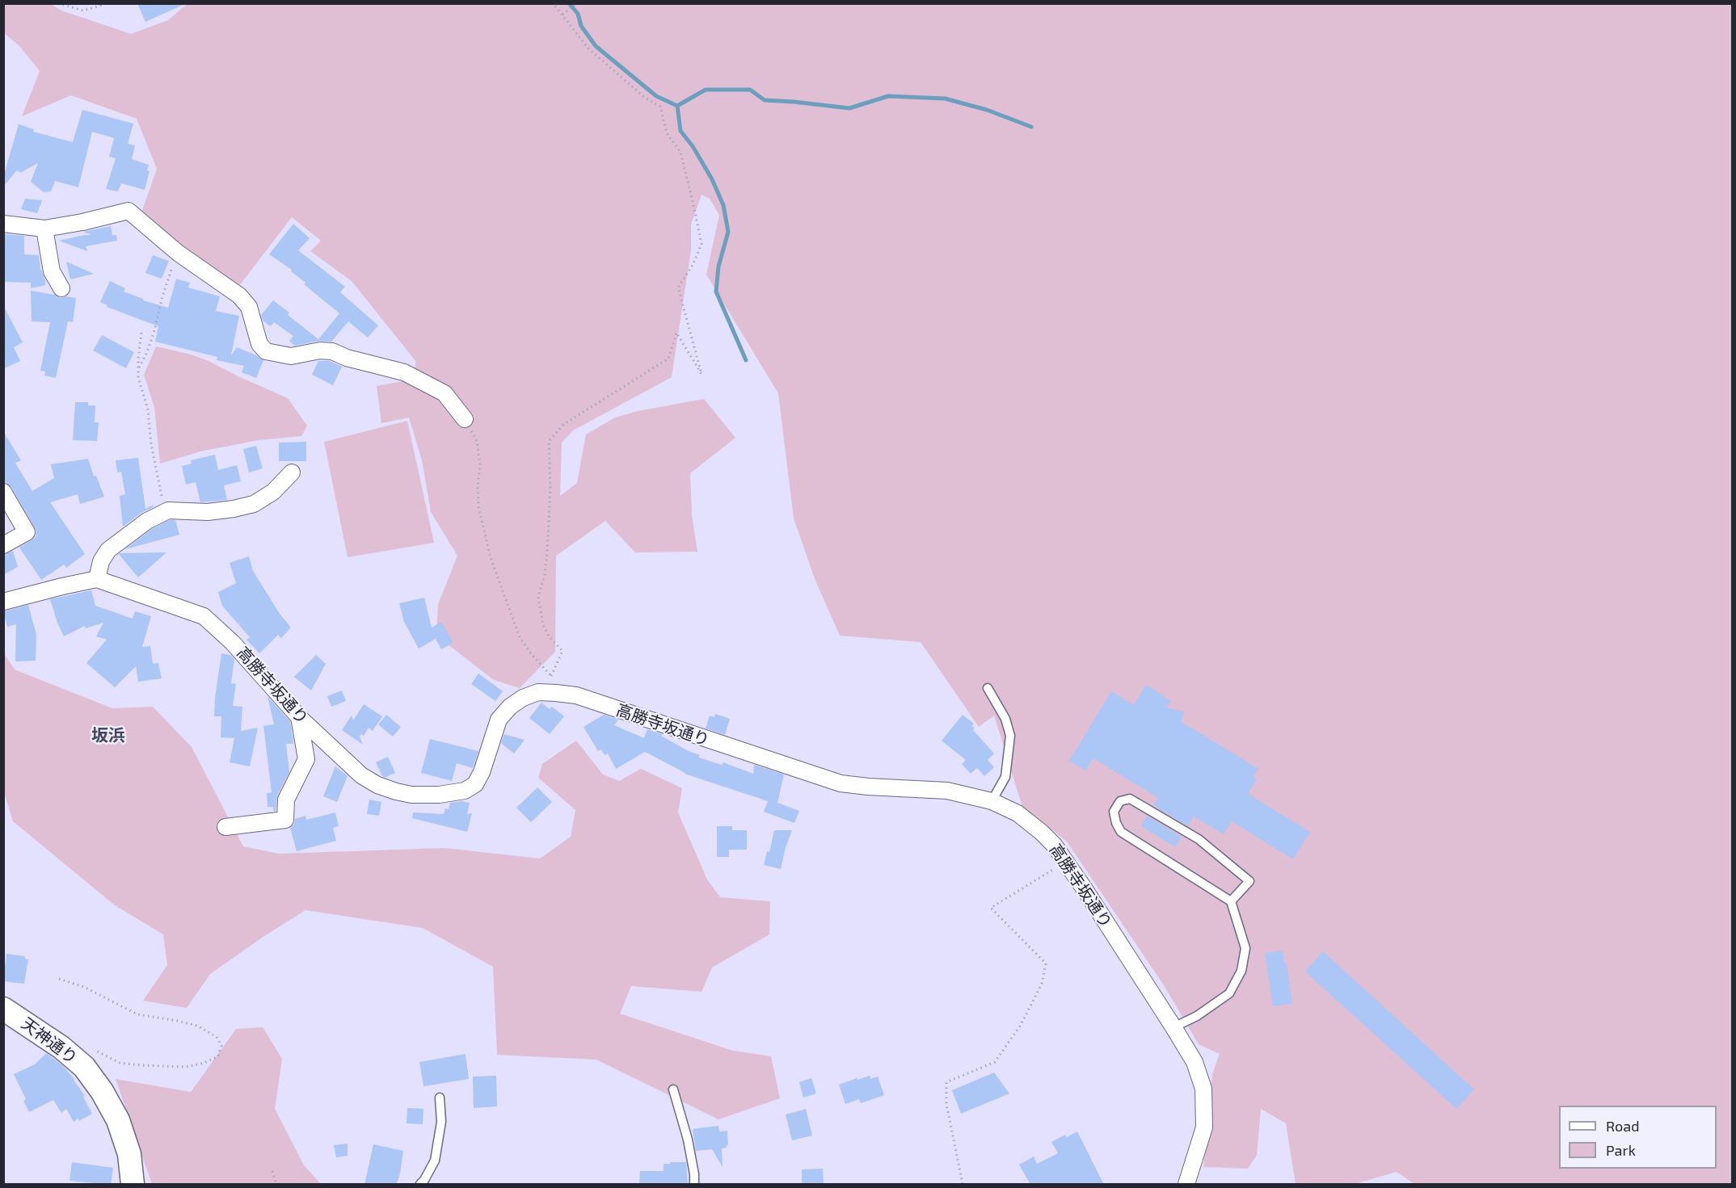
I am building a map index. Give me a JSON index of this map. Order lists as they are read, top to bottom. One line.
{"streets":{"street":["高勝寺坂通り","天神通り"]},"districts":["坂浜"],"legend":["Road","Park"]}
